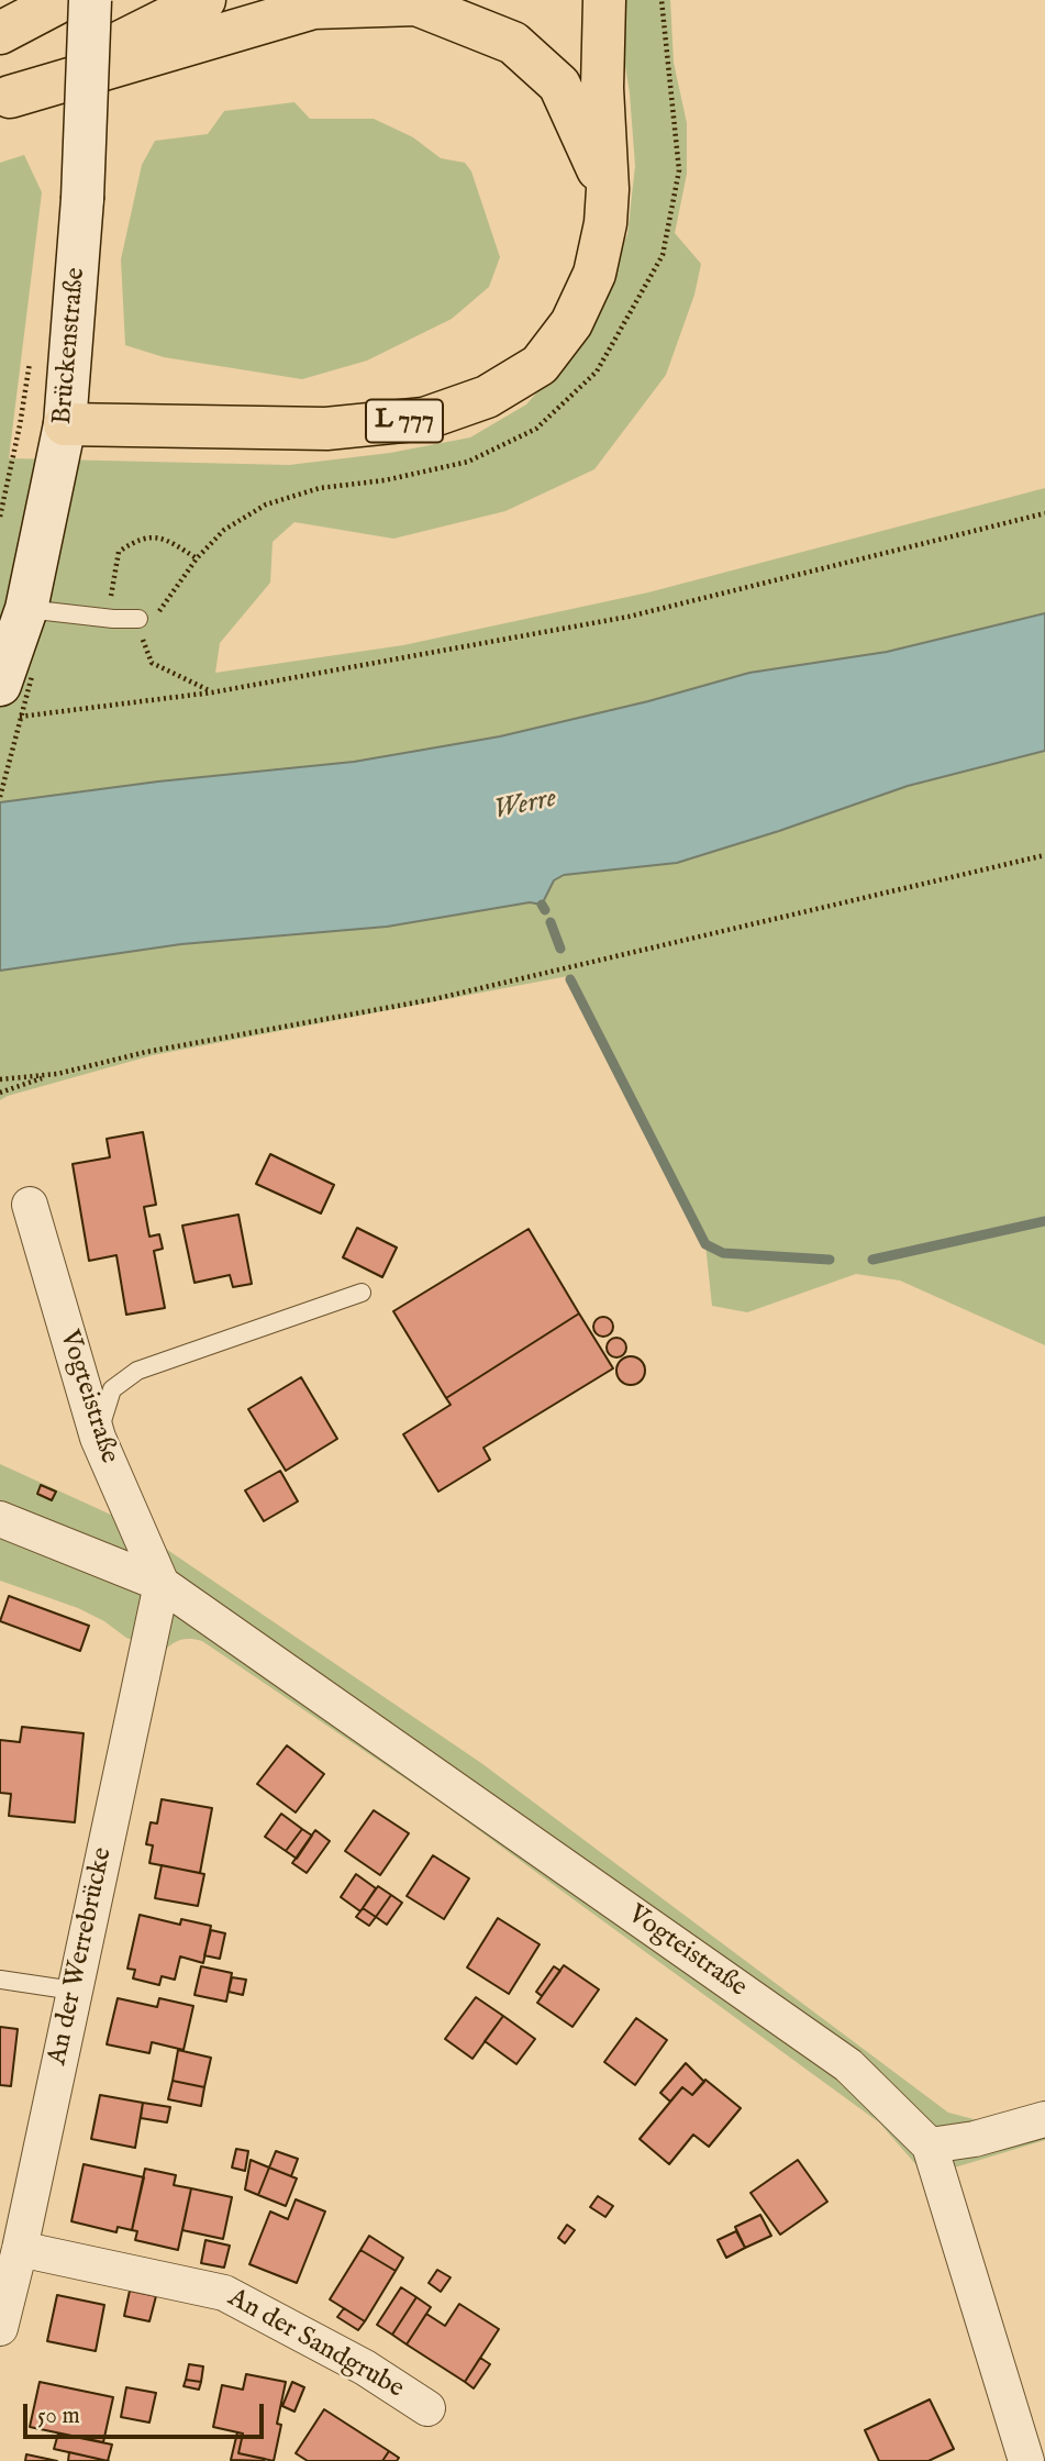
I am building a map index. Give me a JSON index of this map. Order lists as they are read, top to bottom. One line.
{"streets":{"highway":["L 777"],"main road":["Brückenstraße"],"street":["Vogteistraße","An der Werrebrücke","An der Sandgrube"]},"crossings":[["Brückenstraße","L 777"],["Vogteistraße","An der Werrebrücke"],["An der Werrebrücke","An der Sandgrube"]],"water":["Werre"],"scale_bar":"50 m"}
